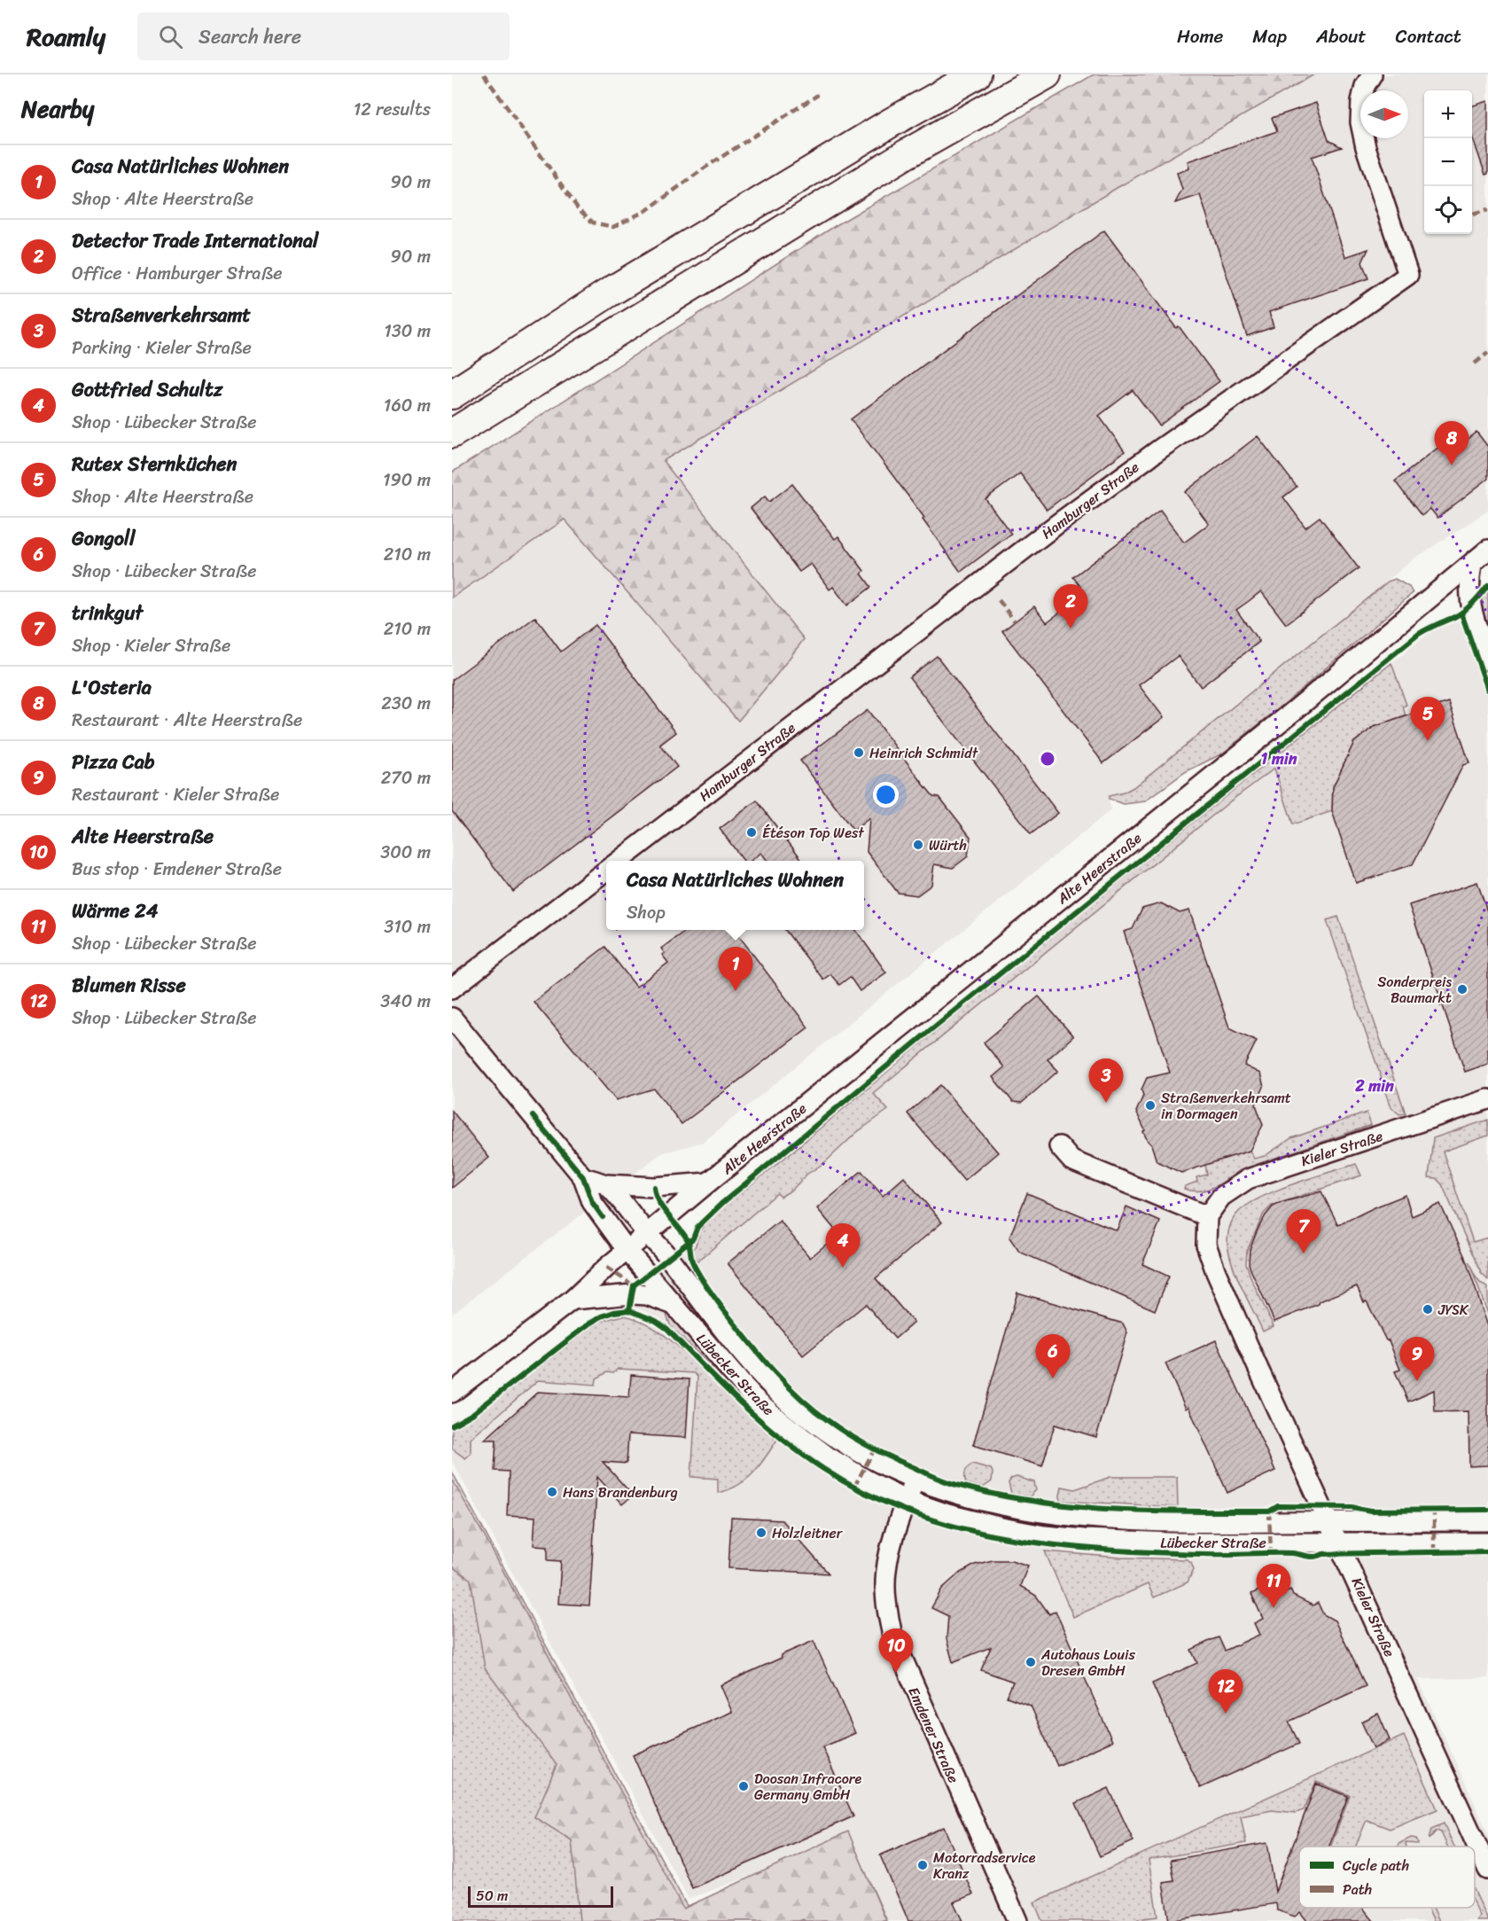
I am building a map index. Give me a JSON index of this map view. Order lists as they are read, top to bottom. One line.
{"streets":{"street":["Hamburger Straße","Alte Heerstraße","Kieler Straße","Lübecker Straße","Emdener Straße"]},"crossings":[["Alte Heerstraße","Lübecker Straße"],["Kieler Straße","Lübecker Straße"],["Lübecker Straße","Emdener Straße"]],"places":["Heinrich Schmidt","Étéson Top West","Würth","Sonderpreis Baumarkt","Straßenverkehrsamt in Dormagen","JYSK","Hans Brandenburg","Holzleitner","Autohaus Louis Dresen GmbH","Doosan Infracore Germany GmbH","Motorradservice Kranz"],"legend":["Cycle path","Path"],"scale_bar":"50 m","north":"right","page":{"header":"Roamly","search":"Search here","nav":["Home","Map","About","Contact"],"heading":["Nearby","12 results"],"map_buttons":["+","−"],"list":[{"mark":"1","name":"Casa Natürliches Wohnen","note":"Shop · Alte Heerstraße","value":"90 m"},{"mark":"2","name":"Detector Trade International","note":"Office · Hamburger Straße","value":"90 m"},{"mark":"3","name":"Straßenverkehrsamt","note":"Parking · Kieler Straße","value":"130 m"},{"mark":"4","name":"Gottfried Schultz","note":"Shop · Lübecker Straße","value":"160 m"},{"mark":"5","name":"Rutex Sternküchen","note":"Shop · Alte Heerstraße","value":"190 m"},{"mark":"6","name":"Gongoll","note":"Shop · Lübecker Straße","value":"210 m"},{"mark":"7","name":"trinkgut","note":"Shop · Kieler Straße","value":"210 m"},{"mark":"8","name":"L'Osteria","note":"Restaurant · Alte Heerstraße","value":"230 m"},{"mark":"9","name":"Pizza Cab","note":"Restaurant · Kieler Straße","value":"270 m"},{"mark":"10","name":"Alte Heerstraße","note":"Bus stop · Emdener Straße","value":"300 m"},{"mark":"11","name":"Wärme 24","note":"Shop · Lübecker Straße","value":"310 m"},{"mark":"12","name":"Blumen Risse","note":"Shop · Lübecker Straße","value":"340 m"}],"pins":["8","2","5","1","3","7","4","6","9","11","10","12"],"popup":["Casa Natürliches Wohnen","Shop"],"scale":"50 m"},"rings":["1 min","2 min"]}
